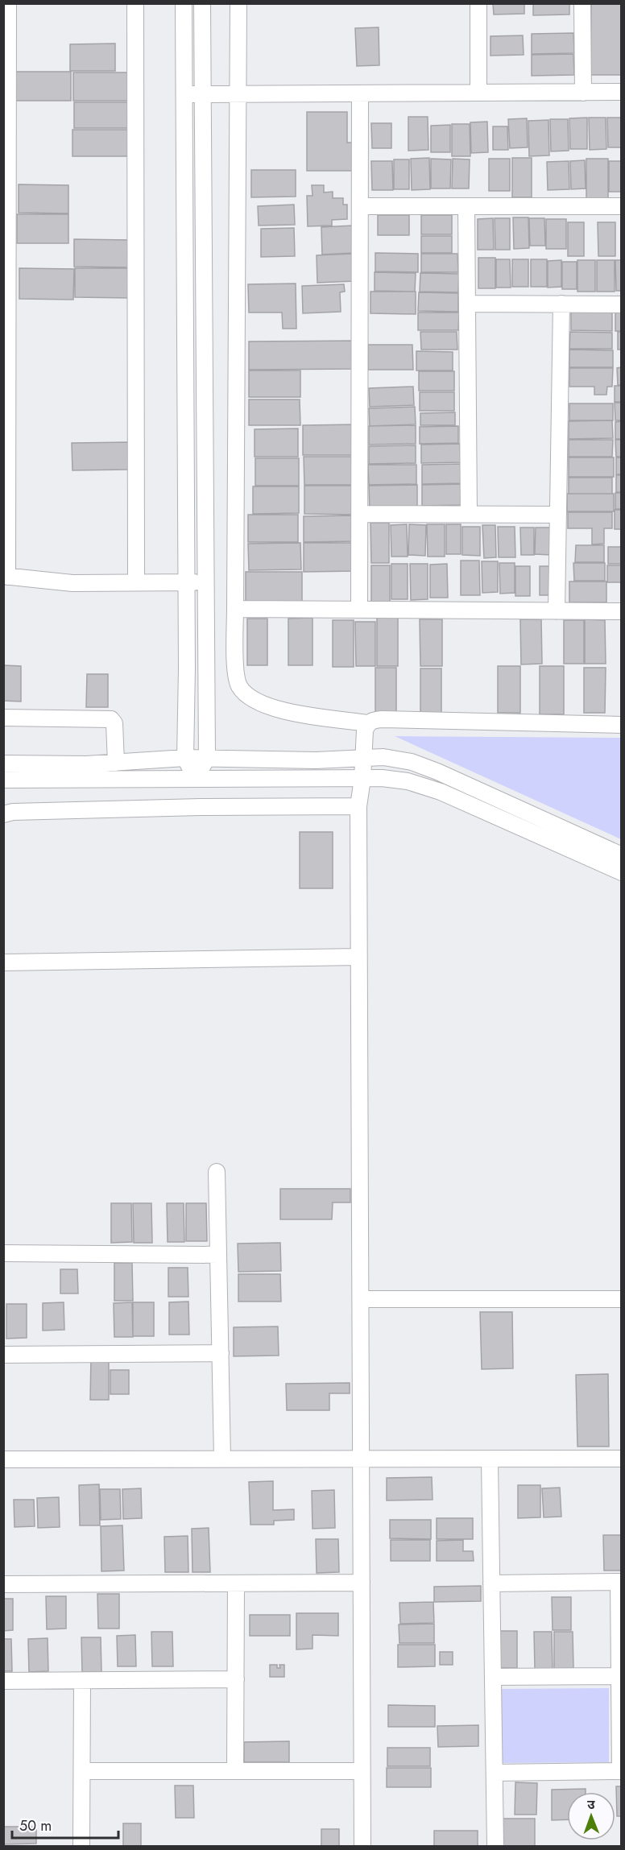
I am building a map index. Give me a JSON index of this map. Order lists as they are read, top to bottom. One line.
{"scale_bar":"50 m","north":"top"}
